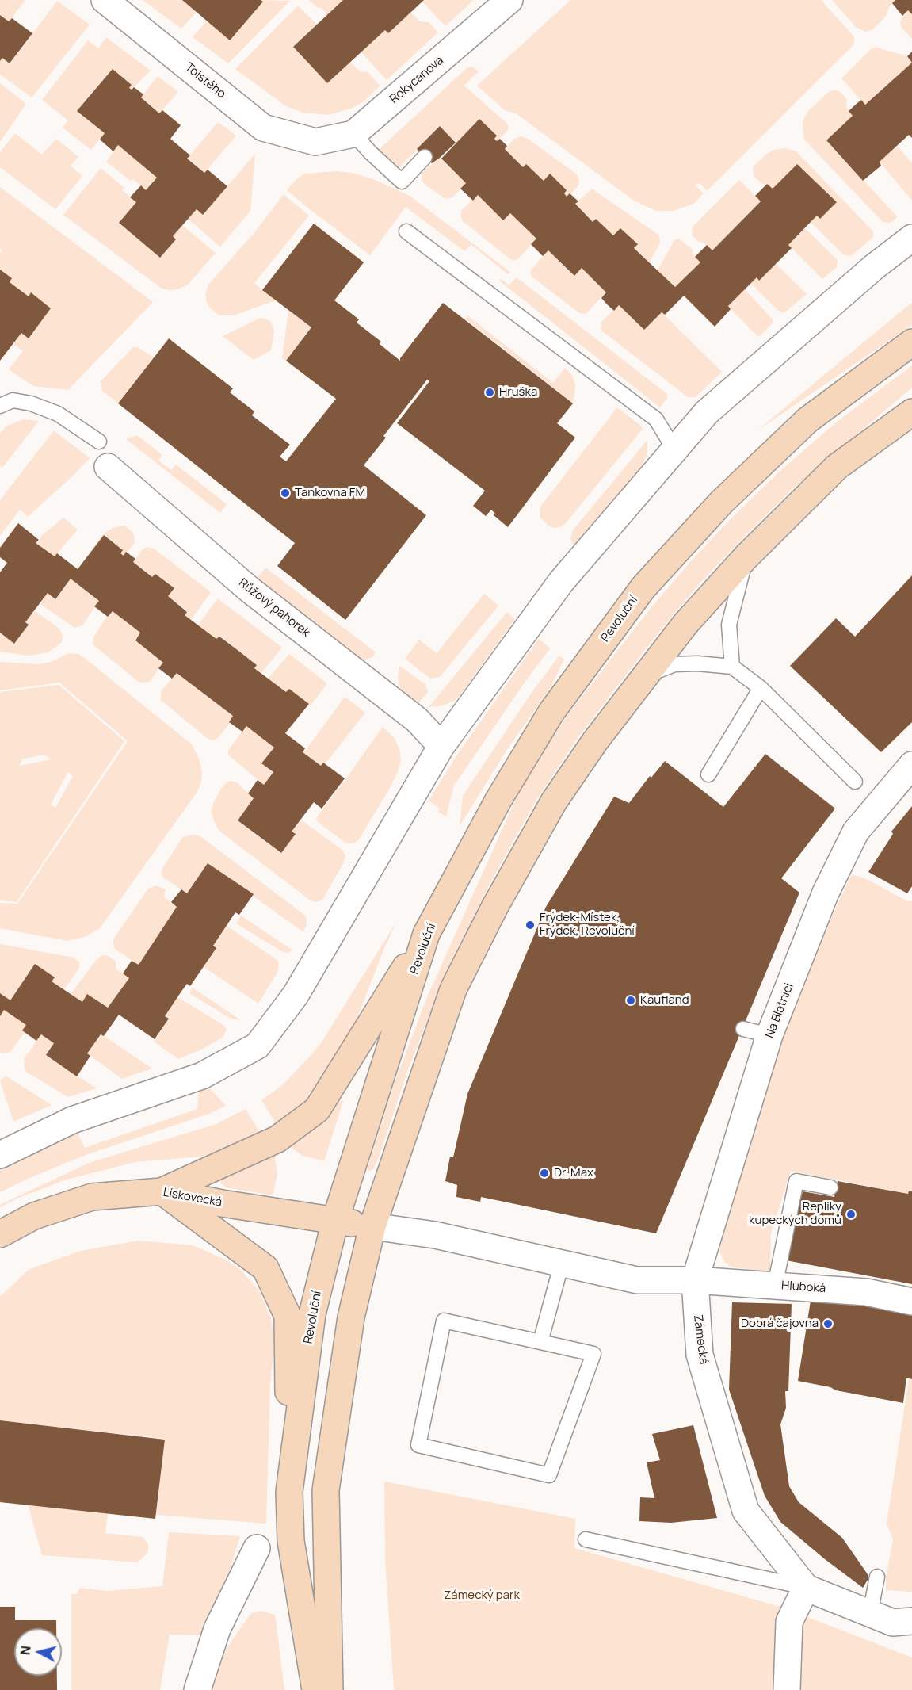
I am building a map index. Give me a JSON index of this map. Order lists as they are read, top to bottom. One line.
{"streets":{"main road":["Revoluční","Lískovecká"],"street":["Rokycanova","Tolstého","Růžový pahorek","Na Blatnici","Hluboká","Zámecká"]},"crossings":[["Rokycanova","Tolstého"],["Revoluční","Lískovecká"],["Na Blatnici","Hluboká"],["Na Blatnici","Zámecká"],["Hluboká","Zámecká"]],"parks":["Zámecký park"],"places":["Hruška","Tankovna FM","Frýdek-Místek, Frýdek, Revoluční","Kaufland","Dr. Max","Repliky kupeckých domů","Dobrá čajovna"],"north":"left"}
